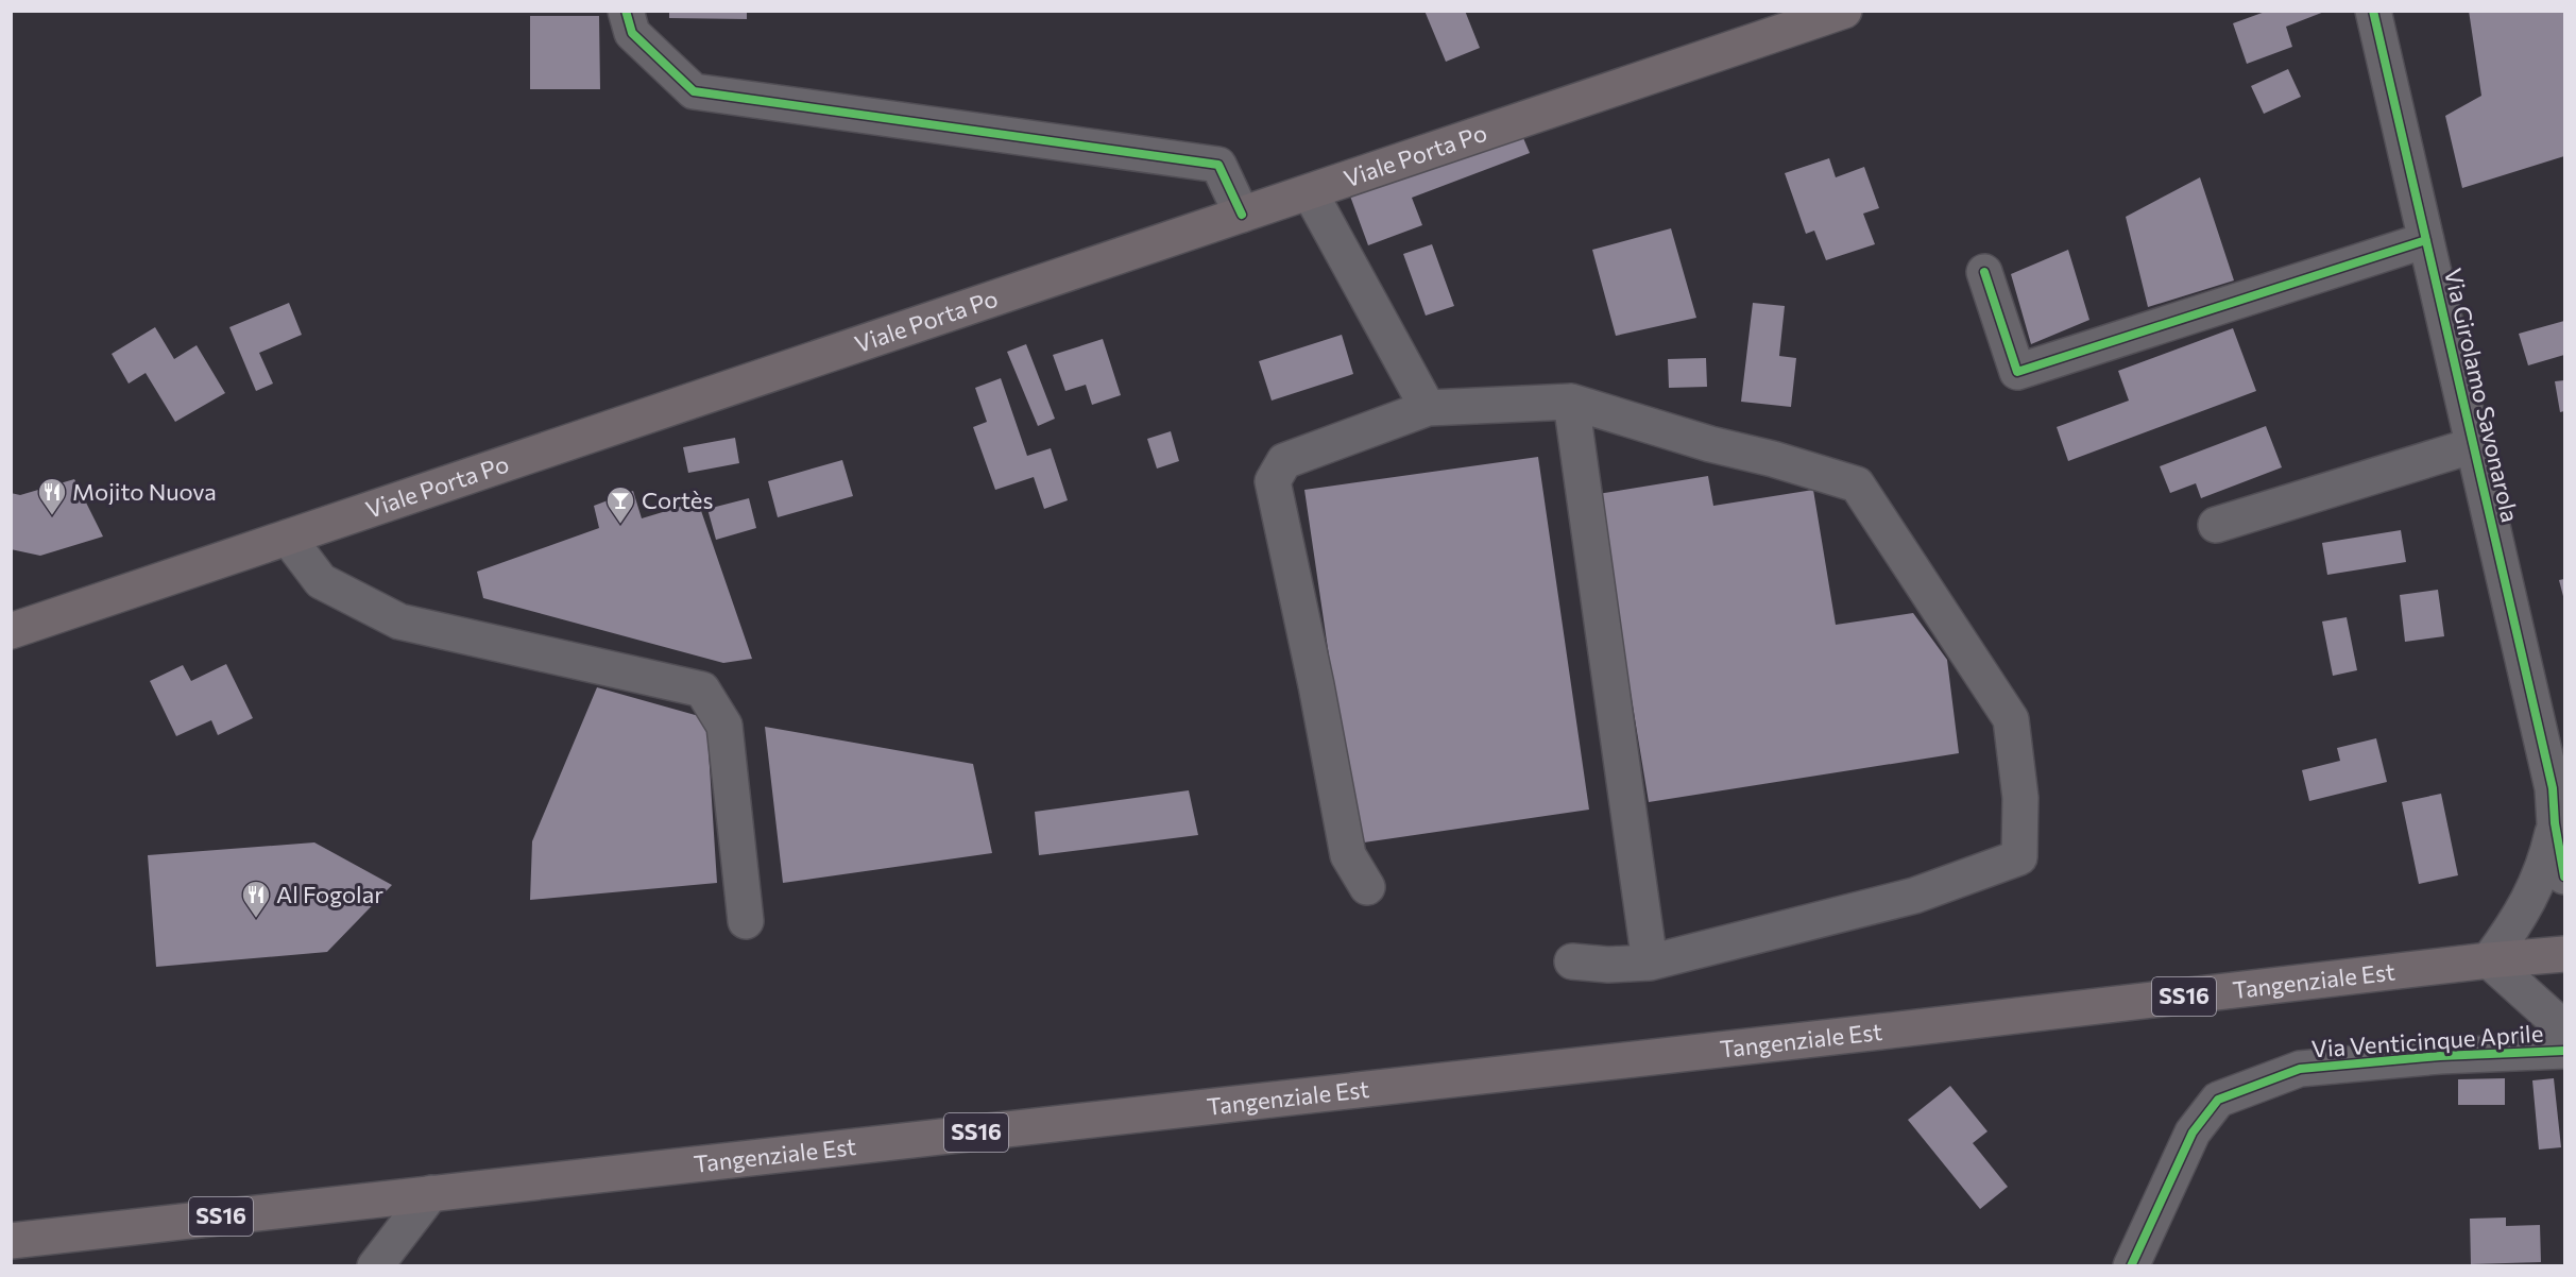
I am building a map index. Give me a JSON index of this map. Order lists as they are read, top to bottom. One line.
{"streets":{"main road":["Viale Porta Po","Tangenziale Est","SS16"],"street":["Via Girolamo Savonarola","Via Venticinque Aprile"]},"crossings":[["Via Girolamo Savonarola","Tangenziale Est"]],"places":{"restaurant":["Mojito Nuova","Al Fogolar"],"bar":["Cortès"]}}
